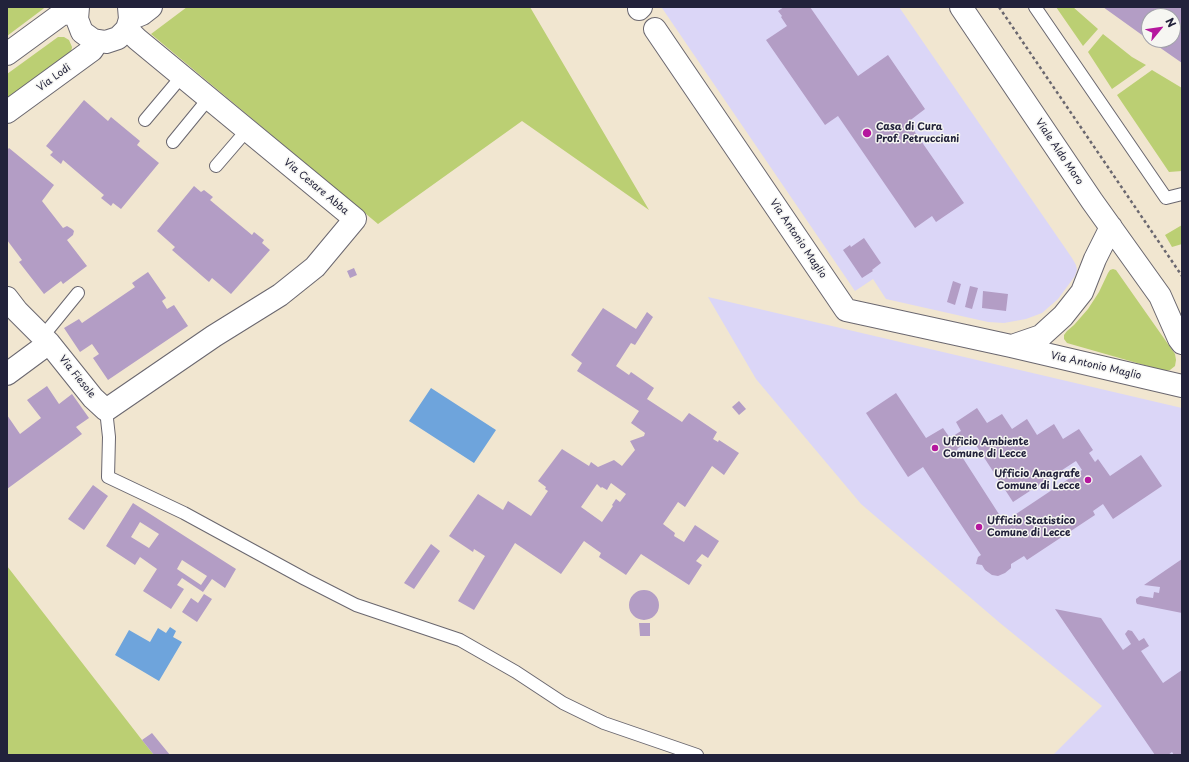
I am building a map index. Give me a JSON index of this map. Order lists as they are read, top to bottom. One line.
{"streets":{"street":["Via Lodi","Viale Aldo Moro","Via Cesare Abba","Via Antonio Maglio","Via Fiesole"]},"crossings":[["Via Cesare Abba","Via Fiesole"]],"places":["Casa di Cura Prof. Petrucciani","Ufficio Ambiente Comune di Lecce","Ufficio Anagrafe Comune di Lecce","Ufficio Statistico Comune di Lecce"],"north":"top right"}
